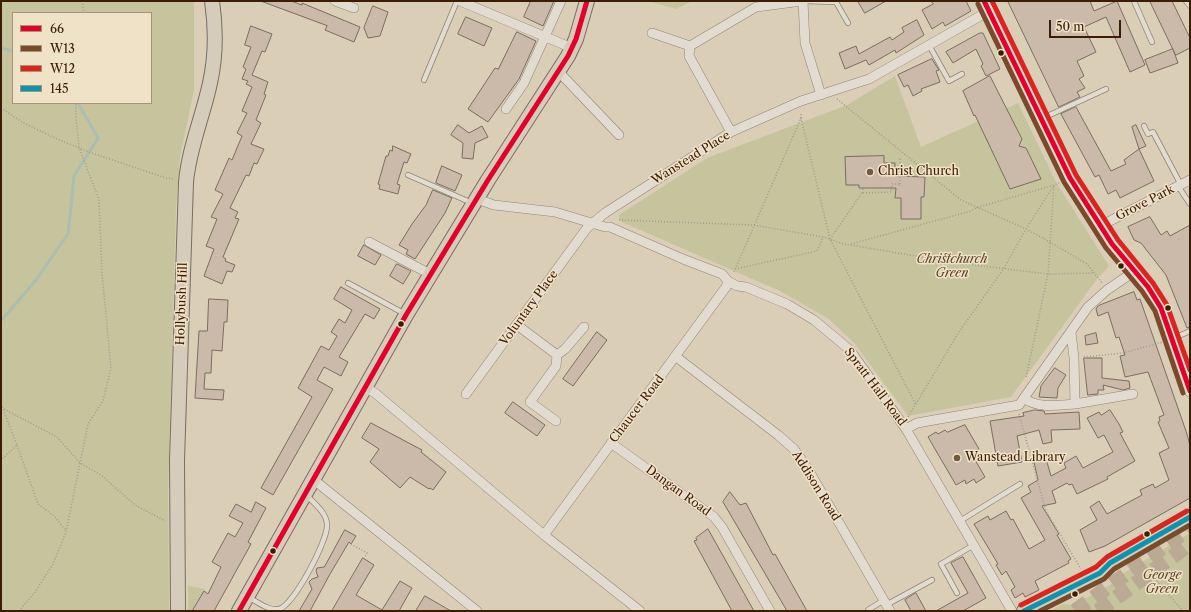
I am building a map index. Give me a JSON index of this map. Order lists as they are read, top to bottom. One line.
{"streets":{"main road":["Hollybush Hill"],"street":["Wanstead Place","Grove Park","Voluntary Place","Spratt Hall Road","Chaucer Road","Addison Road","Dangan Road"]},"crossings":[["Wanstead Place","Voluntary Place"],["Wanstead Place","Spratt Hall Road"],["Voluntary Place","Spratt Hall Road"],["Spratt Hall Road","Chaucer Road"],["Chaucer Road","Addison Road"],["Chaucer Road","Dangan Road"]],"parks":["Christchurch Green","George Green"],"places":["Christ Church","Wanstead Library"],"lines":["transit line 66","transit line W12","transit line W13","transit line 145"],"legend":["66","W13","W12","145"],"scale_bar":"50 m"}
